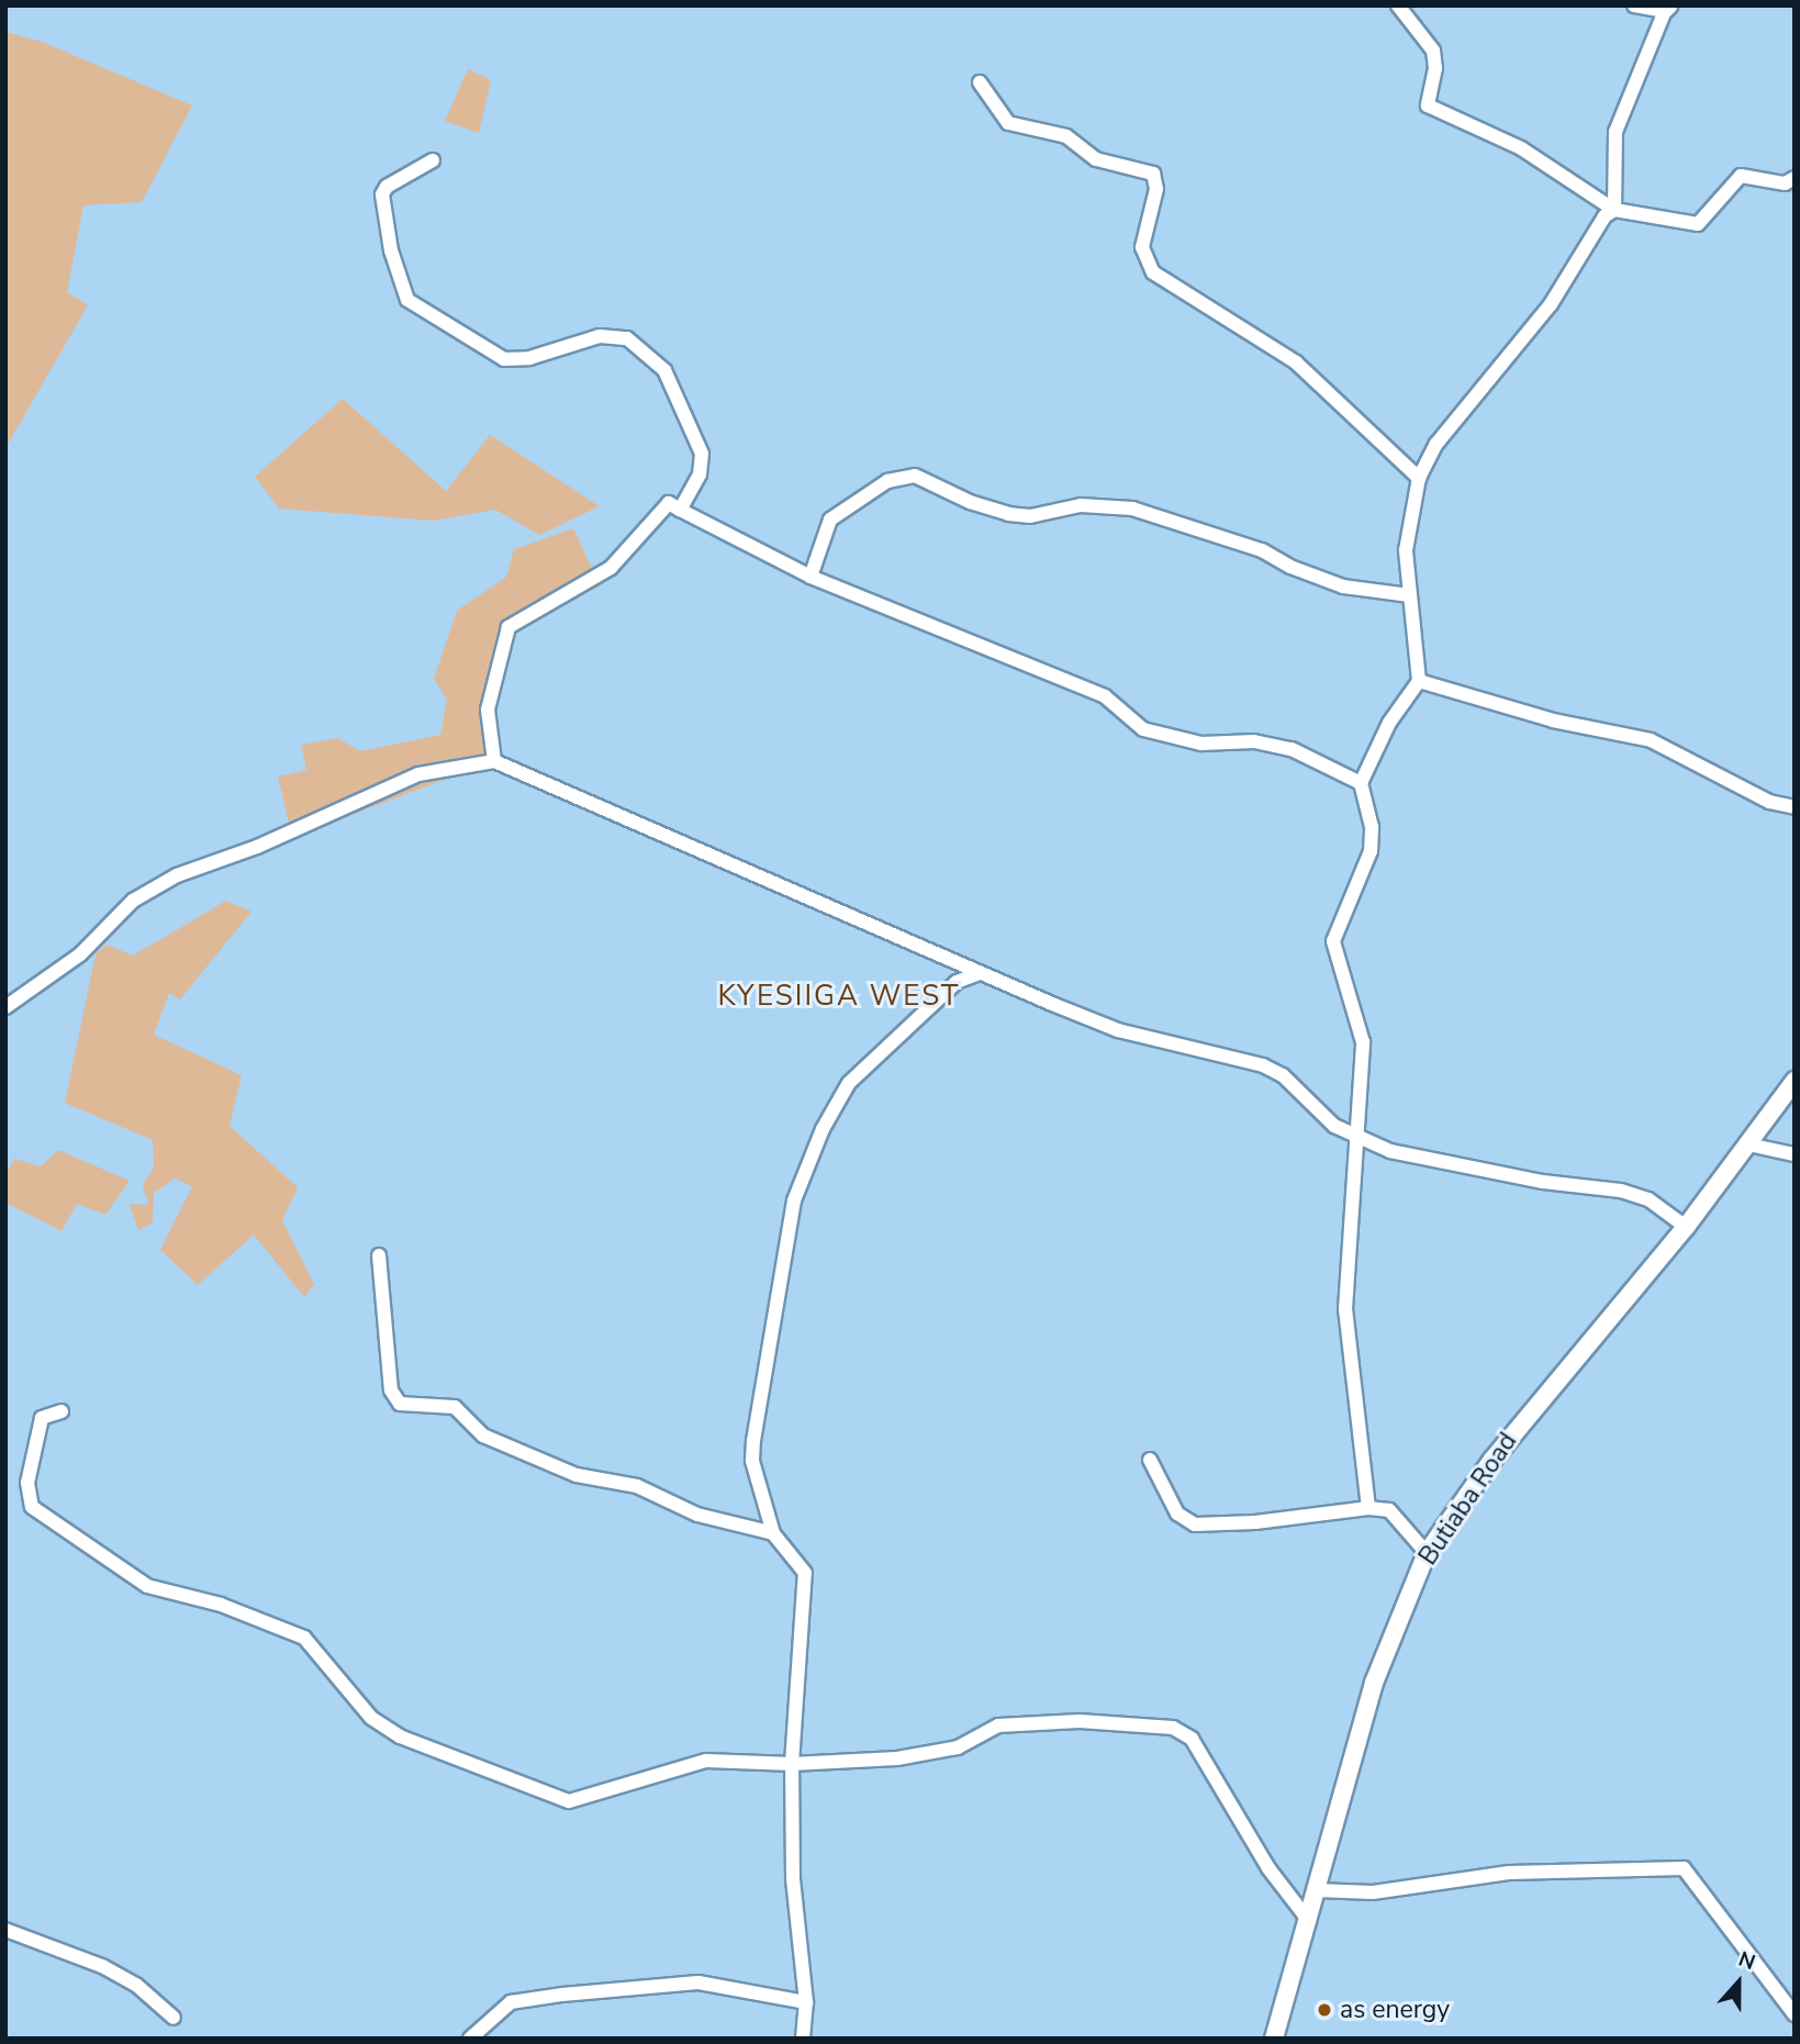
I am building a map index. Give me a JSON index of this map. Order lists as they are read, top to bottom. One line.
{"streets":{"main road":["Butiaba Road"]},"districts":["KYESIIGA WEST"],"places":["as energy"],"north":"top"}
